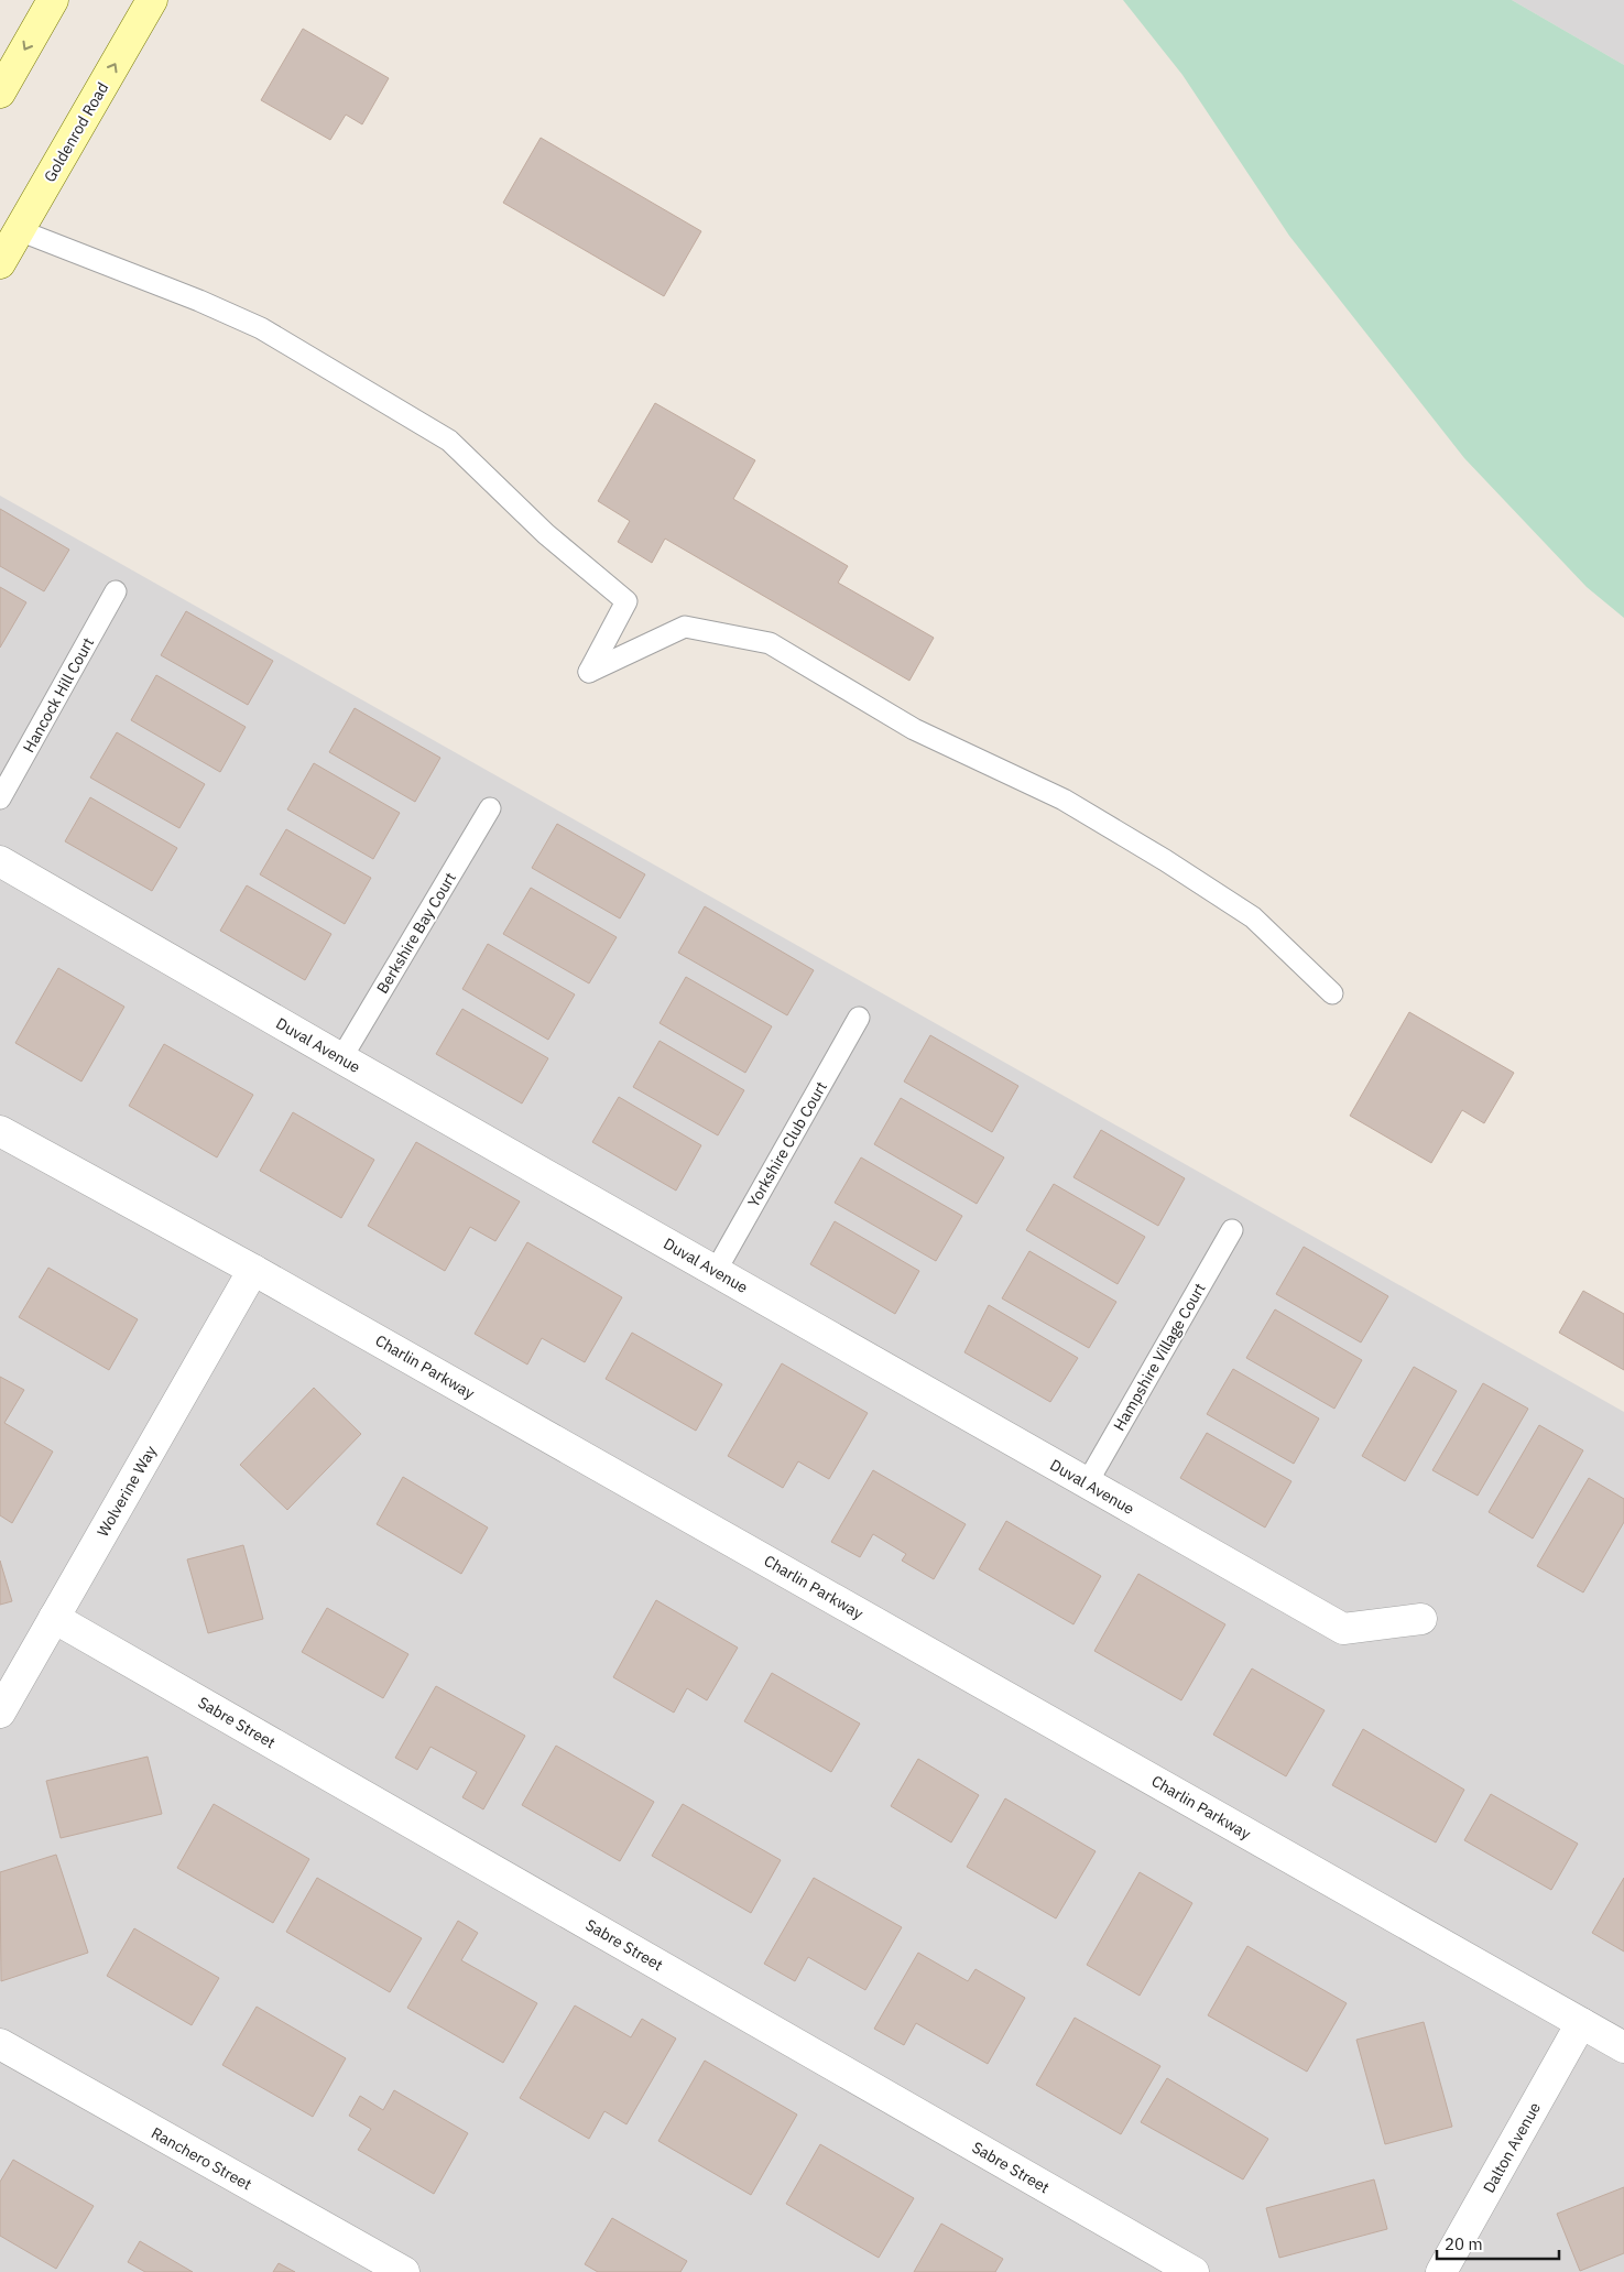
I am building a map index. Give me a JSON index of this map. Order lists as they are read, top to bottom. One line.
{"streets":{"main road":["Goldenrod Road"],"street":["Duval Avenue","Charlin Parkway","Wolverine Way","Sabre Street","Dalton Avenue","Ranchero Street"],"lane":["Hancock Hill Court","Berkshire Bay Court","Yorkshire Club Court","Hampshire Village Court"]},"crossings":[["Berkshire Bay Court","Duval Avenue"],["Duval Avenue","Yorkshire Club Court"],["Duval Avenue","Hampshire Village Court"],["Charlin Parkway","Wolverine Way"],["Charlin Parkway","Dalton Avenue"],["Wolverine Way","Sabre Street"]],"scale_bar":"20 m"}
